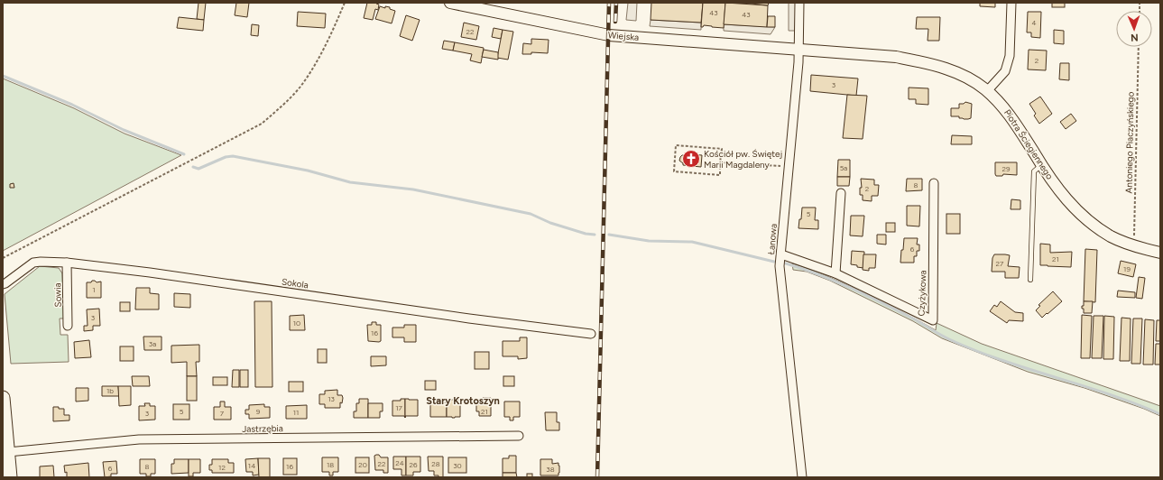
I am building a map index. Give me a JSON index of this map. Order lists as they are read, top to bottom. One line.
{"streets":{"street":["Wiejska","Piotra Ściegiennego","Łanowa","Sokola","Czyżykowa","Sowia","Jastrzębia"],"path":["Antoniego Piaczyńskiego"]},"crossings":[["Wiejska","Piotra Ściegiennego"],["Wiejska","Łanowa"],["Antoniego Piaczyńskiego","Piotra Ściegiennego"],["Piotra Ściegiennego","Łanowa"],["Łanowa","Czyżykowa"],["Sokola","Sowia"]],"districts":["Stary Krotoszyn"],"places":{"church":["Kościół pw. Świętej Marii Magdaleny"]},"house_numbers":["43","43","4","22","2","3","5a","29","8","2","5","6","21","27","19","1","3","10","16","3a","1b","13","17","5","9","21","11","3","7","24","22","28","18","20","26","14","30","8","16","12","6","38"],"north":"bottom"}
